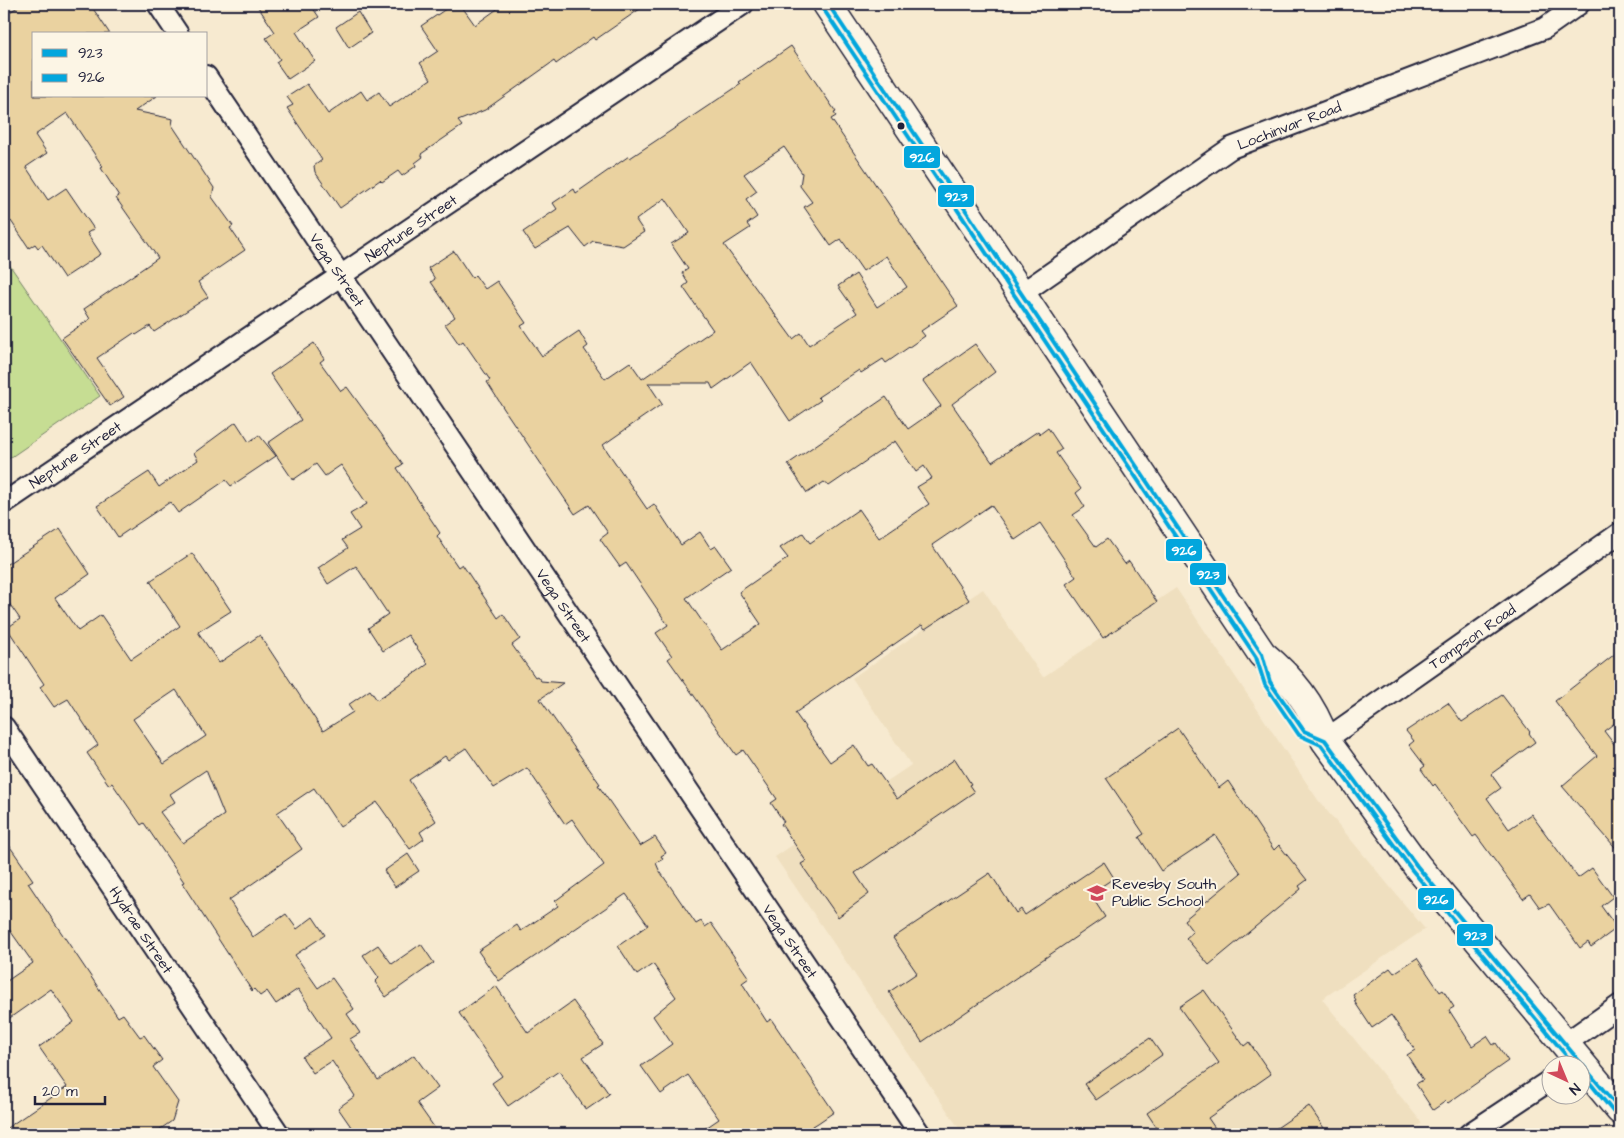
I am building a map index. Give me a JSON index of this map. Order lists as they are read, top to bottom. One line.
{"streets":{"street":["Lochinvar Road","Neptune Street","Vega Street","Tompson Road","Hydrae Street"]},"crossings":[["Neptune Street","Vega Street"]],"places":{"school or university":["Revesby South Public School"]},"lines":["transit line 923","transit line 926"],"legend":["923","926"],"scale_bar":"20 m","north":"bottom right"}
